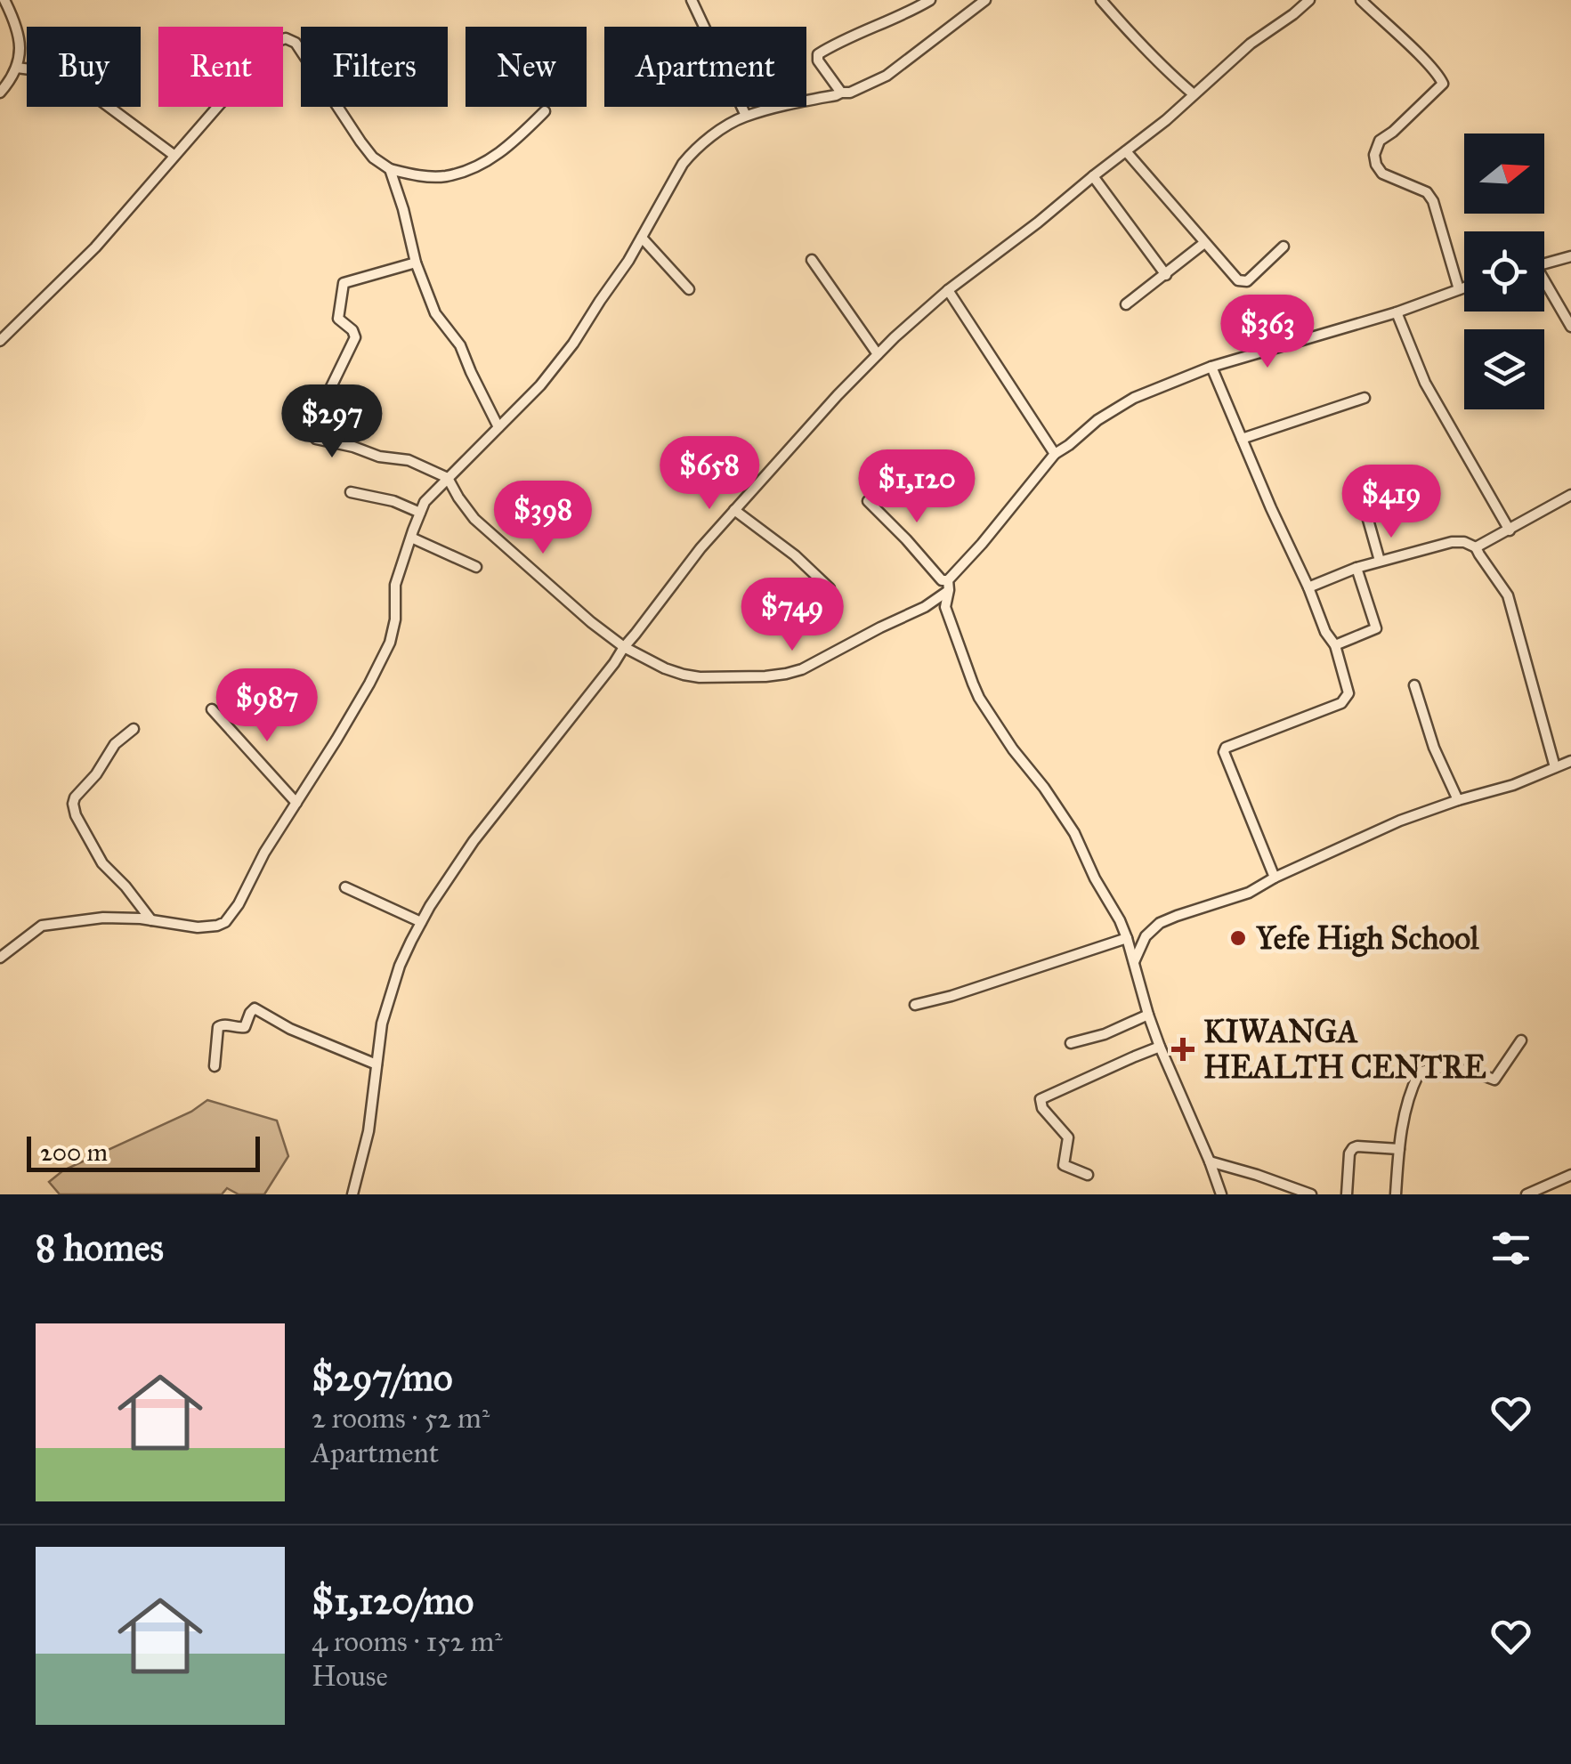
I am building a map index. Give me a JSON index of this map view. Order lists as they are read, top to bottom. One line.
{"places":{"other":["Yefe High School"],"health":["KIWANGA HEALTH CENTRE"]},"scale_bar":"200 m","north":"right","page":{"chip":["Buy","Rent","Filters","New","Apartment"],"price":["$363","$297","$658","$1,120","$419","$398","$749","$987"],"scale":"200 m","heading":"8 homes","list":[{"name":"$297/mo","note":"2 rooms · 52 m² · Apartment"},{"name":"$1,120/mo","note":"4 rooms · 152 m² · House"}]}}
